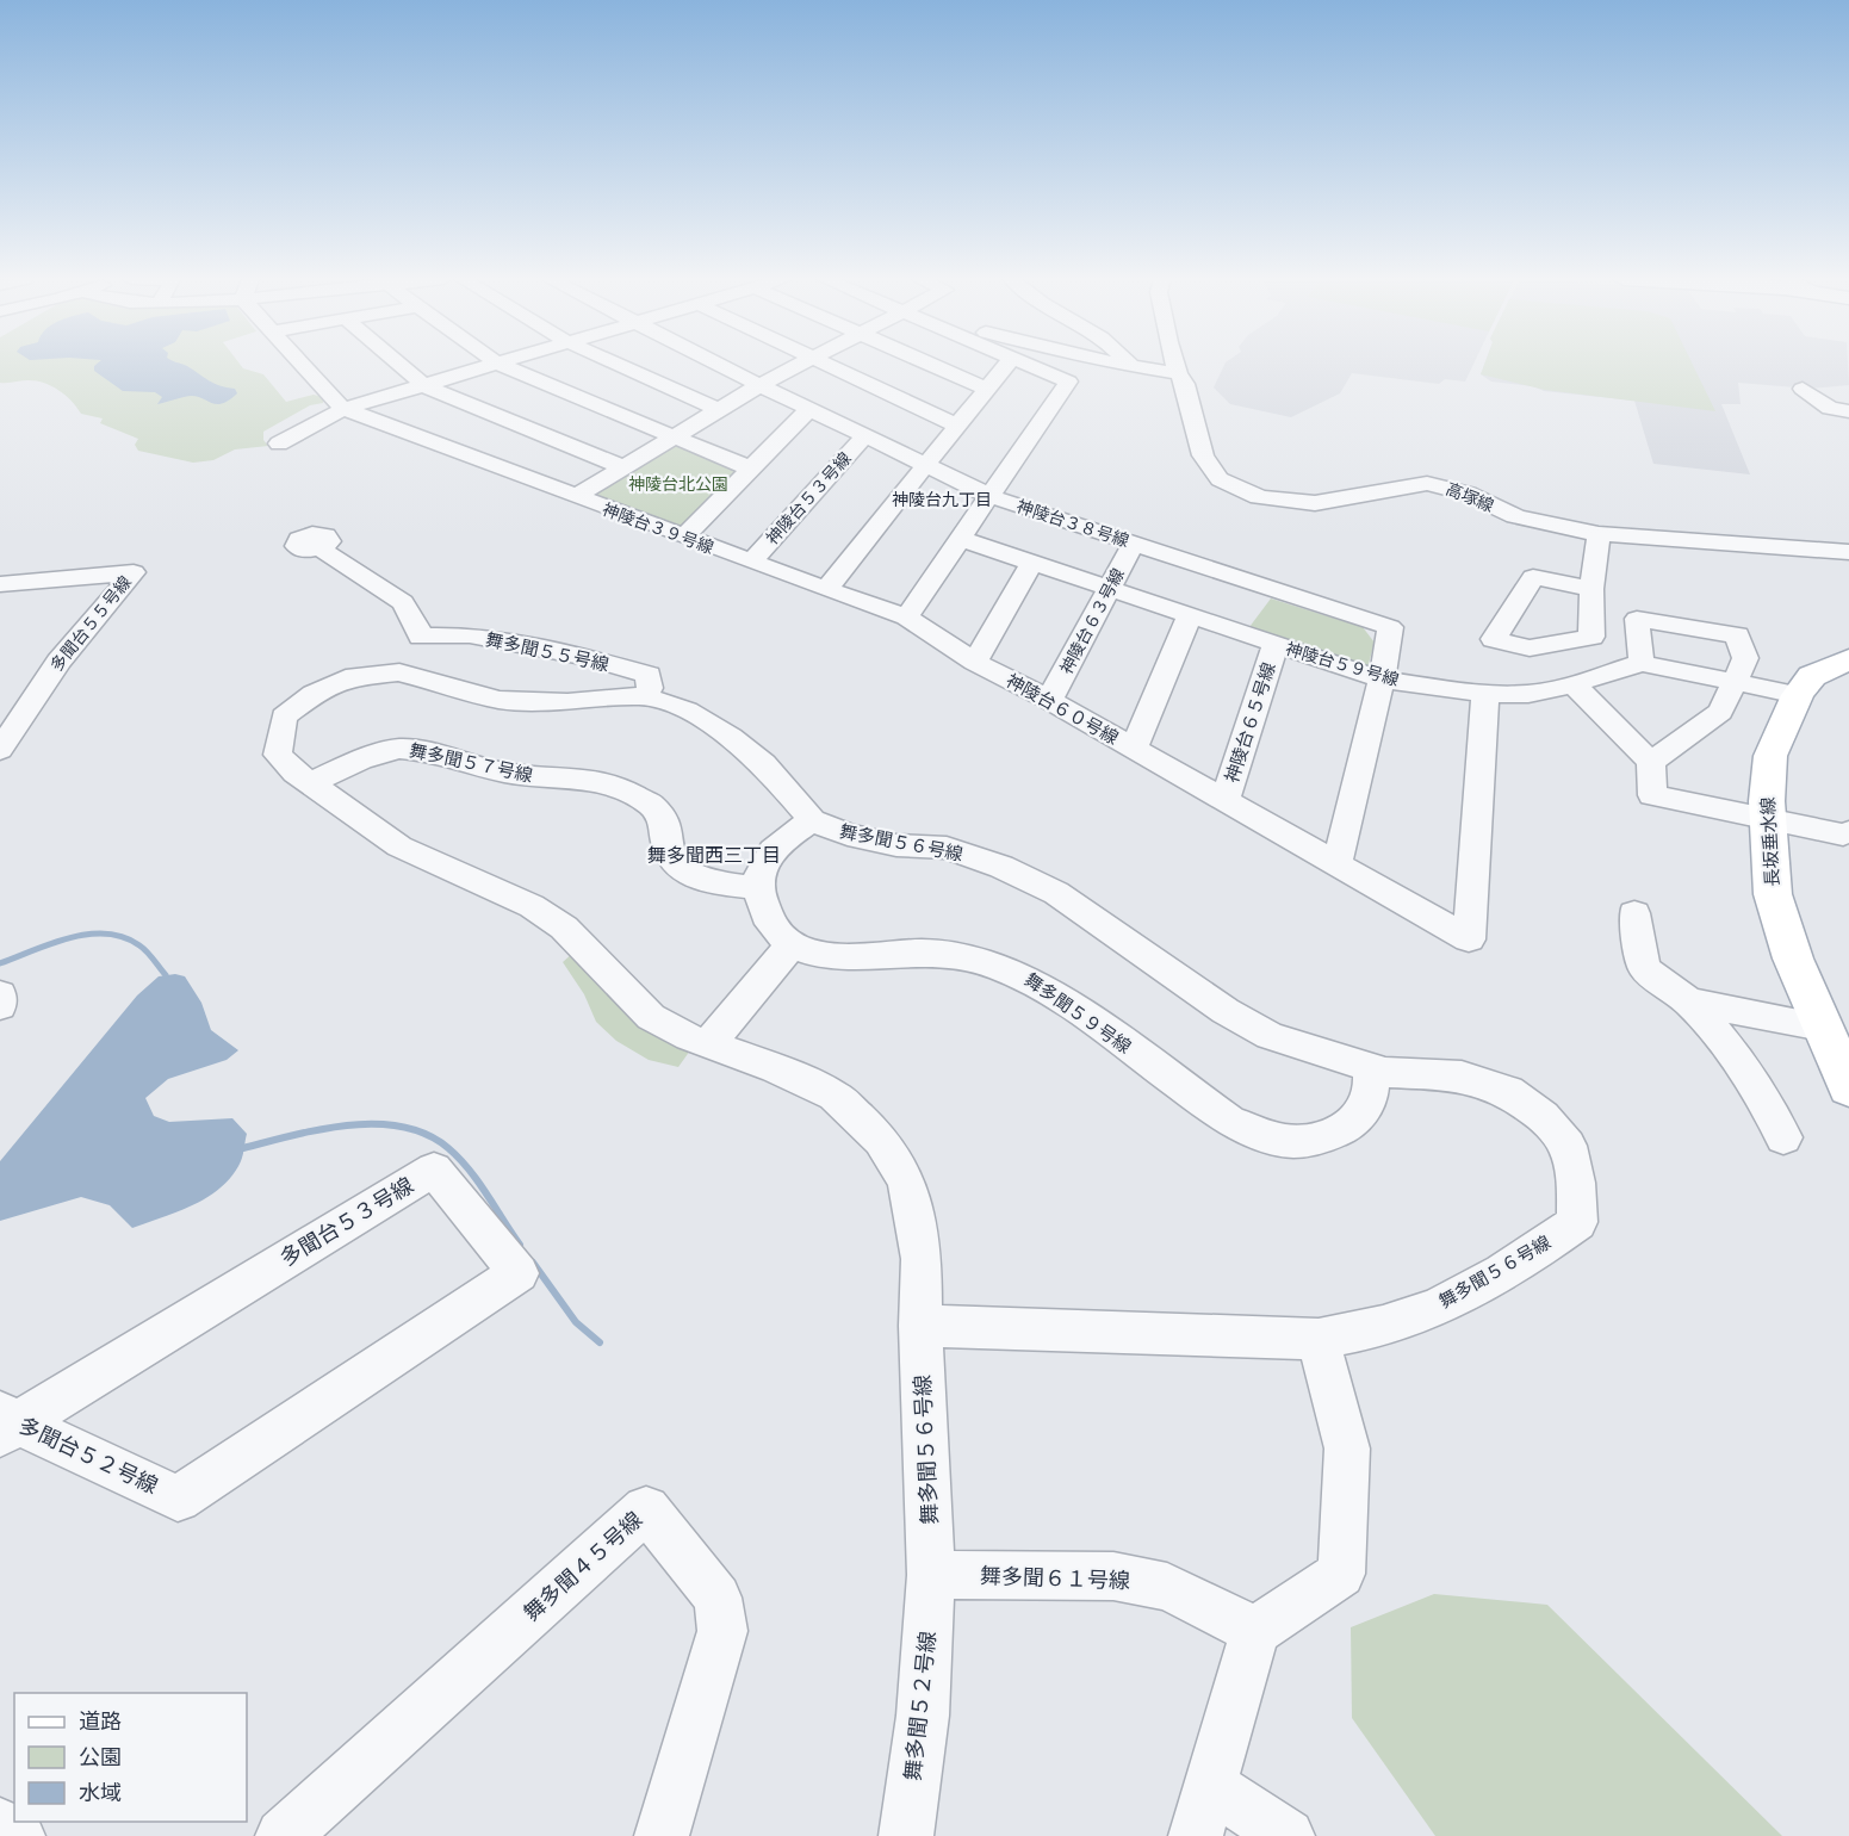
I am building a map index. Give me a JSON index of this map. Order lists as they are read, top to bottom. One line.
{"streets":{"main road":["長坂垂水線"],"street":["高塚線","神陵台５３号線","神陵台３８号線","神陵台３９号線","神陵台６３号線","多聞台５５号線","舞多聞５５号線","神陵台５９号線","神陵台６０号線","神陵台６５号線","舞多聞５７号線","舞多聞５６号線","舞多聞５９号線","多聞台５３号線","多聞台５２号線","舞多聞４５号線","舞多聞６１号線","舞多聞５２号線"]},"crossings":[["神陵台５３号線","神陵台３８号線"],["神陵台５３号線","神陵台３９号線"],["神陵台３８号線","神陵台６３号線"],["神陵台３８号線","神陵台５９号線"],["神陵台３８号線","神陵台６０号線"],["神陵台３９号線","神陵台６０号線"],["神陵台６３号線","神陵台５９号線"],["神陵台６３号線","神陵台６０号線"],["舞多聞５５号線","舞多聞５６号線"],["神陵台５９号線","神陵台６５号線"],["神陵台６０号線","神陵台６５号線"],["舞多聞５７号線","舞多聞５６号線"],["舞多聞５７号線","舞多聞５９号線"],["舞多聞５６号線","舞多聞５９号線"],["舞多聞５６号線","舞多聞６１号線"],["舞多聞５６号線","舞多聞５２号線"],["多聞台５３号線","多聞台５２号線"],["舞多聞６１号線","舞多聞５２号線"]],"districts":["神陵台九丁目","舞多聞西三丁目"],"parks":["神陵台北公園"],"legend":["道路","公園","水域"]}
